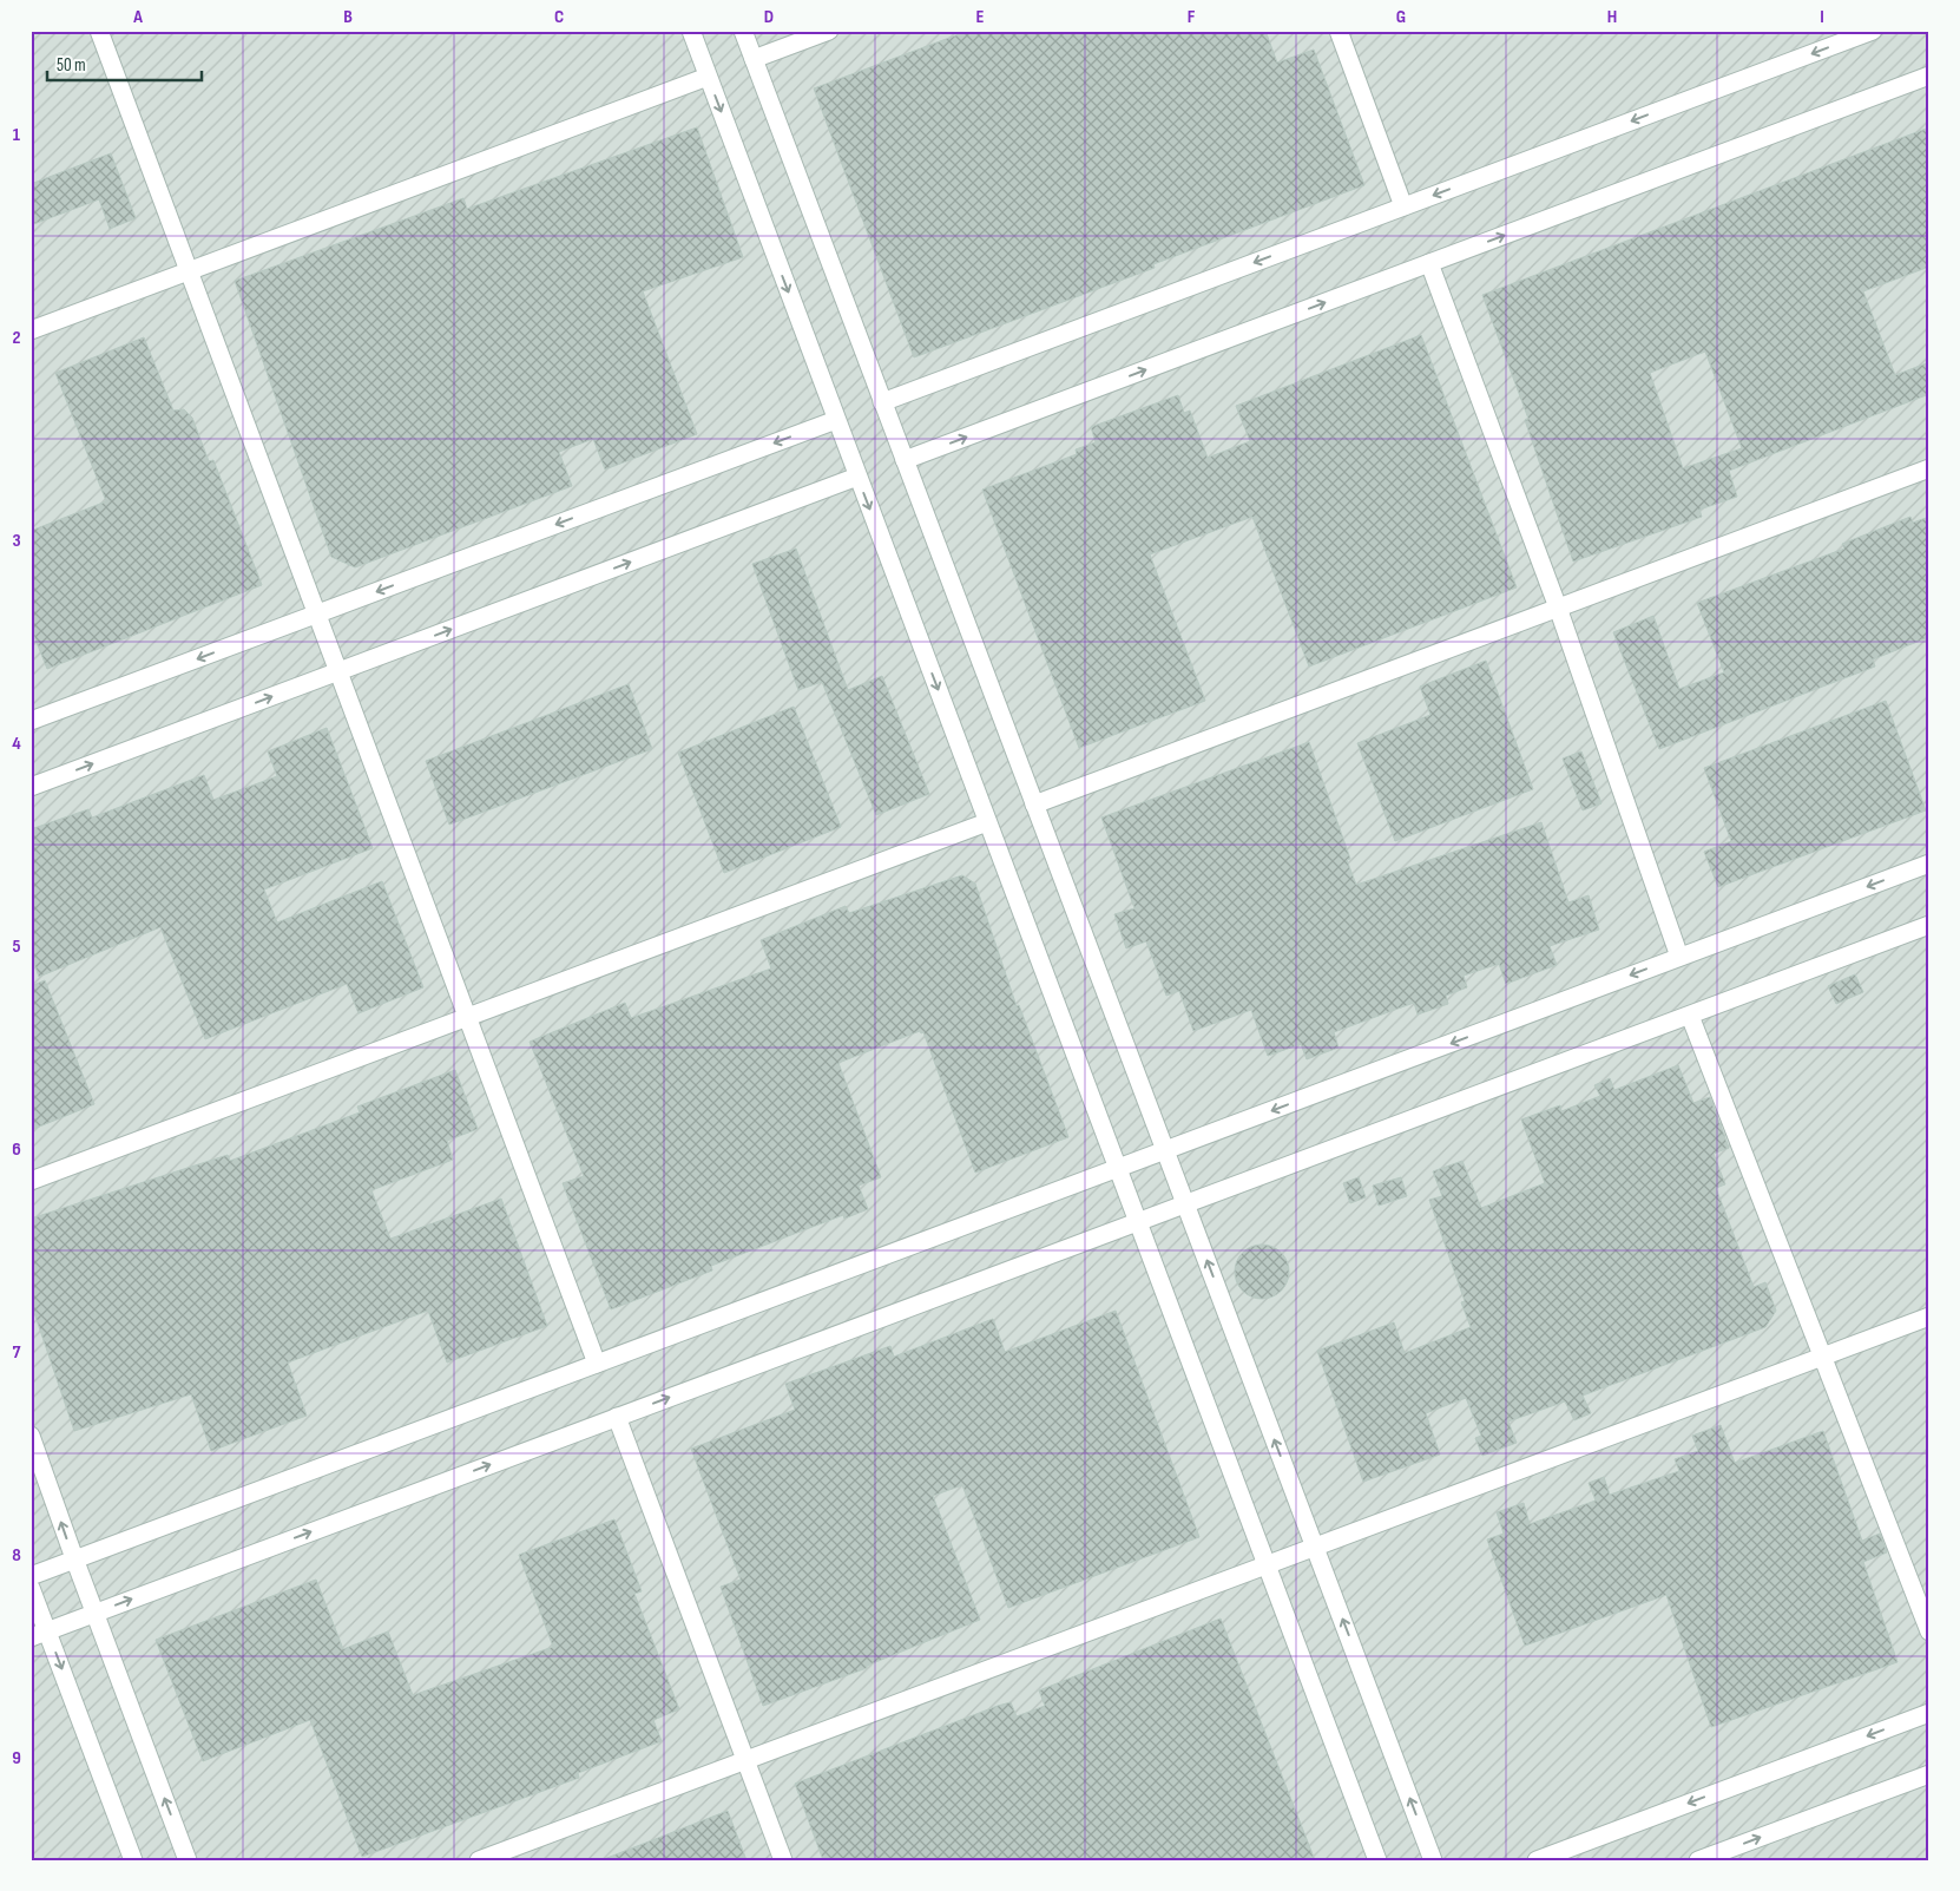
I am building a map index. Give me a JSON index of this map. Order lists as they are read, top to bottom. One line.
{"scale_bar":"50 m","grid":{"columns":["A","B","C","D","E","F","G","H","I"],"rows":["1","2","3","4","5","6","7","8","9"]}}
